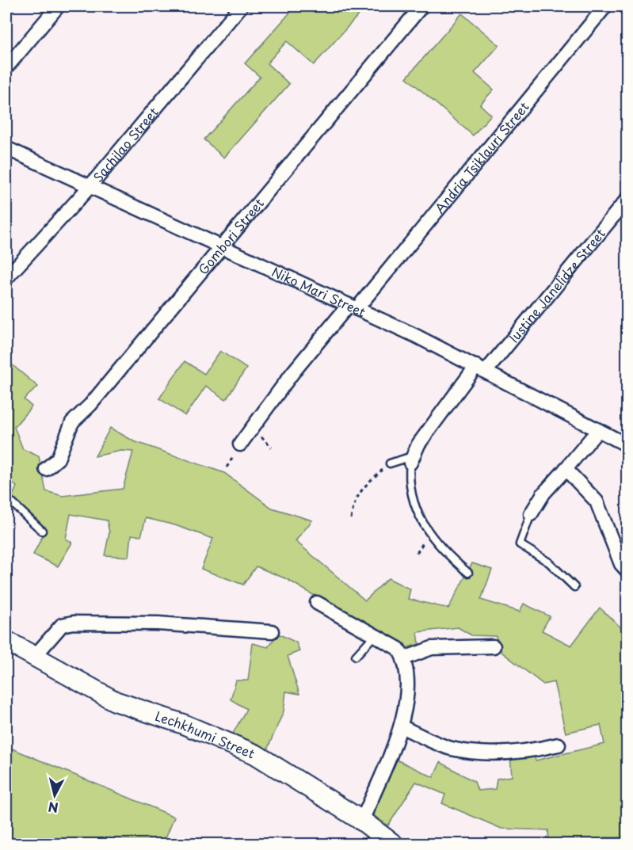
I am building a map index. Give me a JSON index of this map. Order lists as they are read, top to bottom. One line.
{"streets":{"street":["Sachilao Street","Andria Tsiklauri Street","Gombori Street","Iustine Janelidze Street","Niko Mari Street","Lechkhumi Street"]},"crossings":[["Sachilao Street","Niko Mari Street"],["Andria Tsiklauri Street","Niko Mari Street"],["Gombori Street","Niko Mari Street"],["Iustine Janelidze Street","Niko Mari Street"]],"north":"bottom"}
